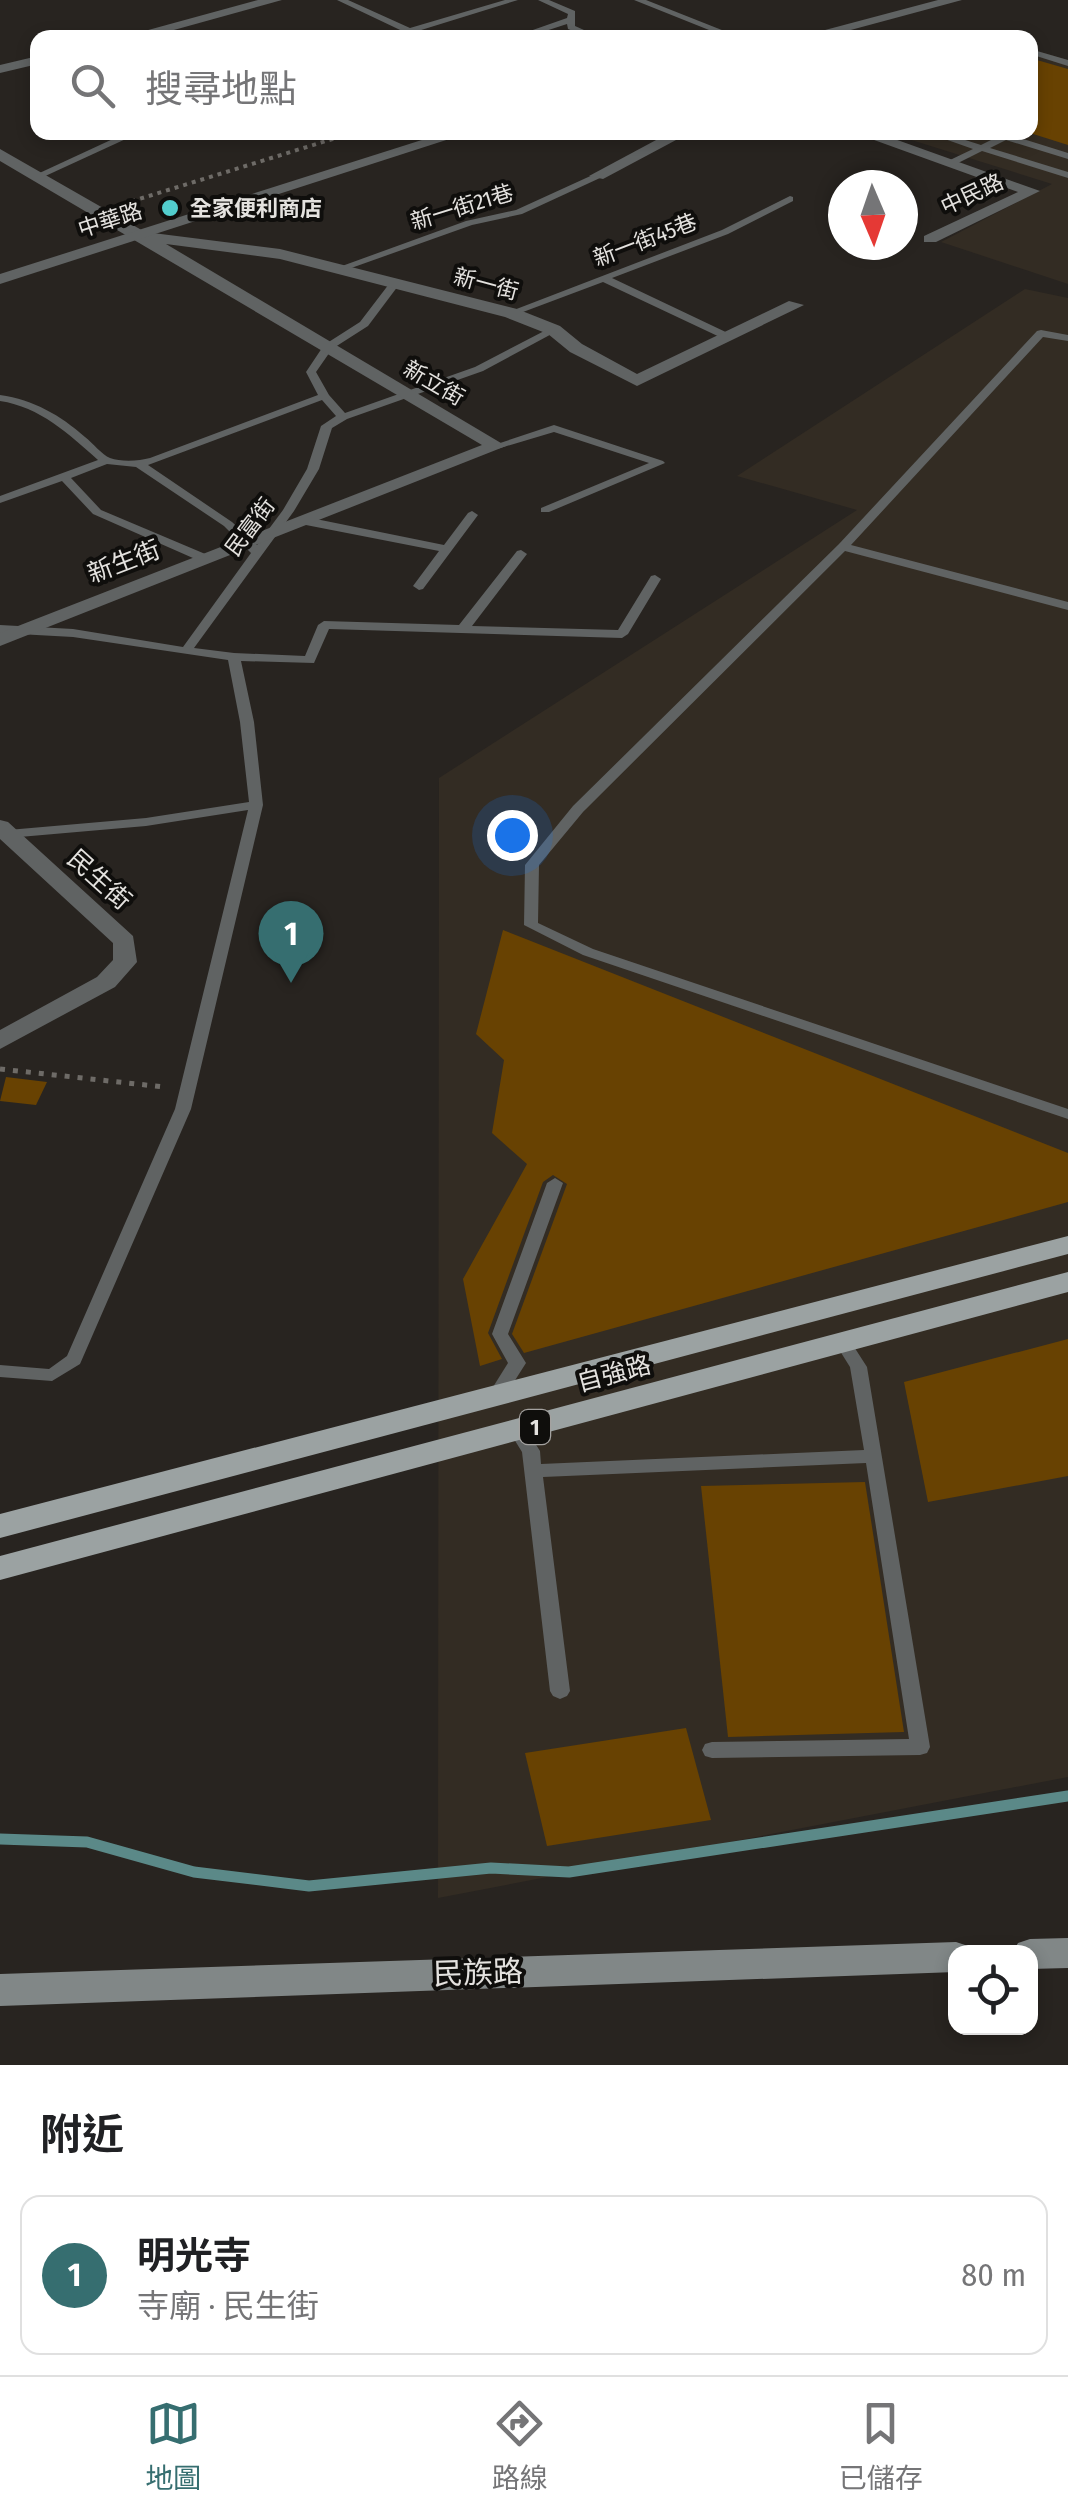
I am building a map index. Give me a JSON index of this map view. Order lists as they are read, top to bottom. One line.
{"streets":{"main road":["自強路","1","民族路"],"street":["中民路","中華路","新一街","新立街","新生街","民生街"],"lane":["新一街21巷","新一街45巷","民富街"]},"crossings":[["新一街21巷","新一街"],["中華路","新一街"],["中華路","新立街"],["新一街45巷","新一街"],["新一街","新立街"],["民富街","新生街"]],"places":["全家便利商店"],"north":"bottom","page":{"search":"搜尋地點","pins":"1","heading":"附近","list":[{"mark":"1","name":"明光寺","note":"寺廟 · 民生街","value":"80 m"}],"nav":["地圖","路線","已儲存"]}}
